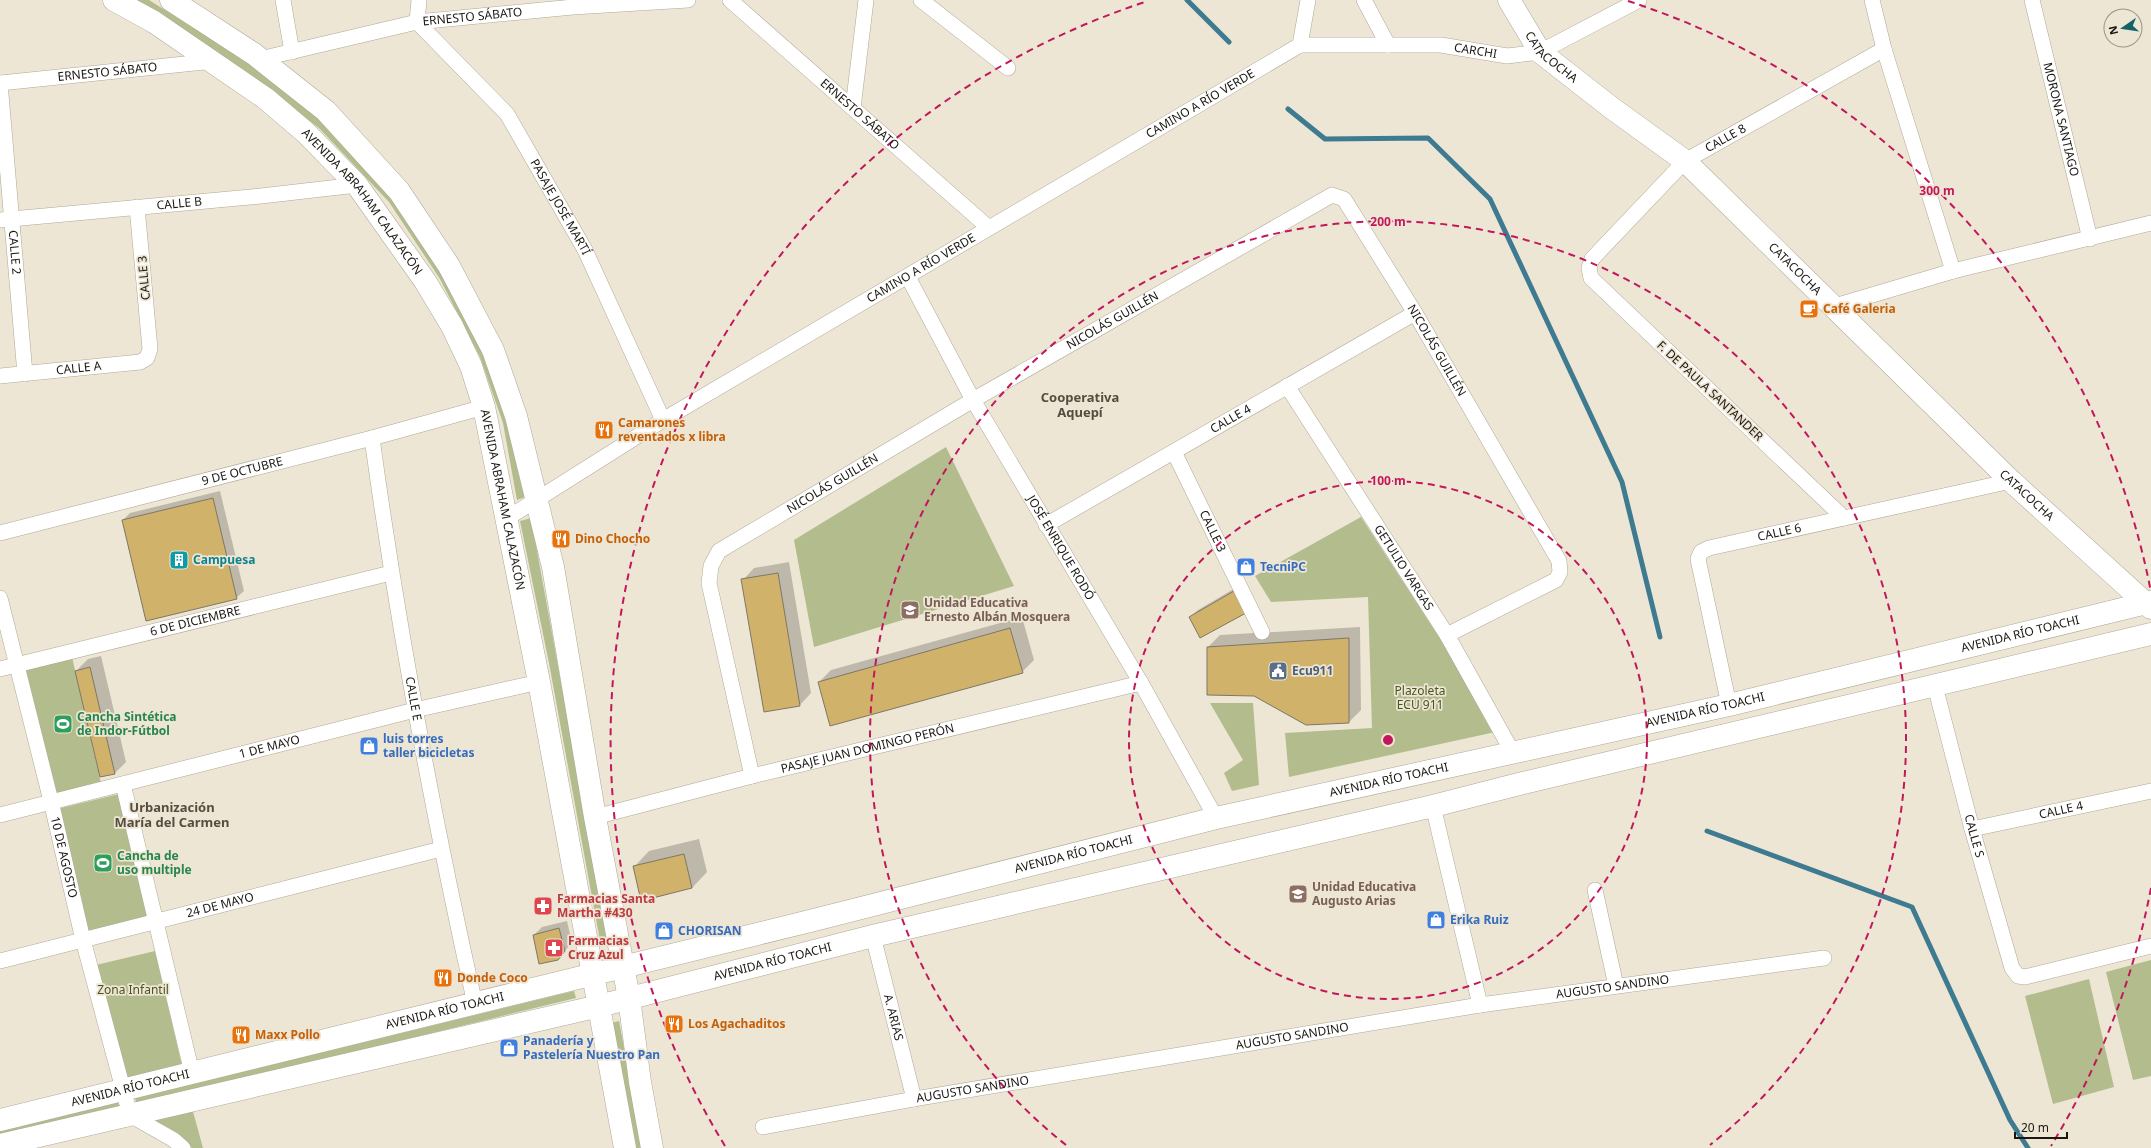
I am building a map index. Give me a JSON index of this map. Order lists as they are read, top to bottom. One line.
{"streets":{"main road":["CATACOCHA","AVENIDA ABRAHAM CALAZACÓN","AVENIDA RÍO TOACHI"],"street":["ERNESTO SÁBATO","CARCHI","CAMINO A RÍO VERDE","MORONA SANTIAGO","CALLE 8","CALLE B","PASAJE JOSÉ MARTÍ","CALLE 2","CALLE 3","NICOLÁS GUILLÉN","CALLE A","F. DE PAULA SANTANDER","CALLE 4","9 DE OCTUBRE","CALLE 6","JOSÉ ENRIQUE RODÓ","GETULIO VARGAS","6 DE DICIEMBRE","CALLE E","1 DE MAYO","PASAJE JUAN DOMINGO PERÓN","CALLE S","10 DE AGOSTO","24 DE MAYO","AUGUSTO SANDINO","A. ARIAS"]},"crossings":[["ERNESTO SÁBATO","CAMINO A RÍO VERDE"],["ERNESTO SÁBATO","AVENIDA ABRAHAM CALAZACÓN"],["ERNESTO SÁBATO","PASAJE JOSÉ MARTÍ"],["ERNESTO SÁBATO","CALLE 2"],["CARCHI","CATACOCHA"],["CARCHI","CAMINO A RÍO VERDE"],["CATACOCHA","CALLE 8"],["CATACOCHA","CALLE 6"],["CATACOCHA","AVENIDA RÍO TOACHI"],["CAMINO A RÍO VERDE","AVENIDA ABRAHAM CALAZACÓN"],["CAMINO A RÍO VERDE","PASAJE JOSÉ MARTÍ"],["CAMINO A RÍO VERDE","JOSÉ ENRIQUE RODÓ"],["CALLE 8","F. DE PAULA SANTANDER"],["CALLE B","AVENIDA ABRAHAM CALAZACÓN"],["CALLE B","CALLE 2"],["CALLE B","CALLE 3"],["AVENIDA ABRAHAM CALAZACÓN","9 DE OCTUBRE"],["AVENIDA ABRAHAM CALAZACÓN","AVENIDA RÍO TOACHI"],["AVENIDA ABRAHAM CALAZACÓN","1 DE MAYO"],["CALLE 2","CALLE A"],["CALLE 3","CALLE A"],["CALLE 3","CALLE 4"],["NICOLÁS GUILLÉN","CALLE 4"],["NICOLÁS GUILLÉN","JOSÉ ENRIQUE RODÓ"],["NICOLÁS GUILLÉN","GETULIO VARGAS"],["NICOLÁS GUILLÉN","PASAJE JUAN DOMINGO PERÓN"],["F. DE PAULA SANTANDER","CALLE 6"],["CALLE 4","JOSÉ ENRIQUE RODÓ"],["CALLE 4","GETULIO VARGAS"],["CALLE 4","CALLE S"],["9 DE OCTUBRE","CALLE E"],["CALLE 6","AVENIDA RÍO TOACHI"],["JOSÉ ENRIQUE RODÓ","AVENIDA RÍO TOACHI"],["JOSÉ ENRIQUE RODÓ","PASAJE JUAN DOMINGO PERÓN"],["GETULIO VARGAS","AVENIDA RÍO TOACHI"],["6 DE DICIEMBRE","CALLE E"],["6 DE DICIEMBRE","10 DE AGOSTO"],["AVENIDA RÍO TOACHI","CALLE E"],["AVENIDA RÍO TOACHI","CALLE S"],["AVENIDA RÍO TOACHI","10 DE AGOSTO"],["AVENIDA RÍO TOACHI","A. ARIAS"],["CALLE E","1 DE MAYO"],["CALLE E","24 DE MAYO"],["1 DE MAYO","10 DE AGOSTO"],["10 DE AGOSTO","24 DE MAYO"],["AUGUSTO SANDINO","A. ARIAS"]],"districts":["Cooperativa Aquepí","Urbanización María del Carmen"],"parks":["Plazoleta ECU 911","Zona Infantil"],"places":{"cafe":["Café Galeria"],"restaurant":["Camarones reventados x libra","Dino Chocho","Donde Coco","Los Agachaditos","Maxx Pollo"],"building":["Campuesa"],"shop":["TecniPC","luis torres taller bicicletas","Erika Ruiz","CHORISAN","Panadería y Pastelería Nuestro Pan"],"school or university":["Unidad Educativa Ernesto Albán Mosquera","Unidad Educativa Augusto Arias"],"public building":["Ecu911"],"sports":["Cancha Sintética de Indor-Fútbol","Cancha de uso multiple"],"pharmacy":["Farmacias Santa Martha #430","Farmacias Cruz Azul"]},"scale_bar":"20 m","north":"left","rings":["300 m","200 m","100 m"]}
